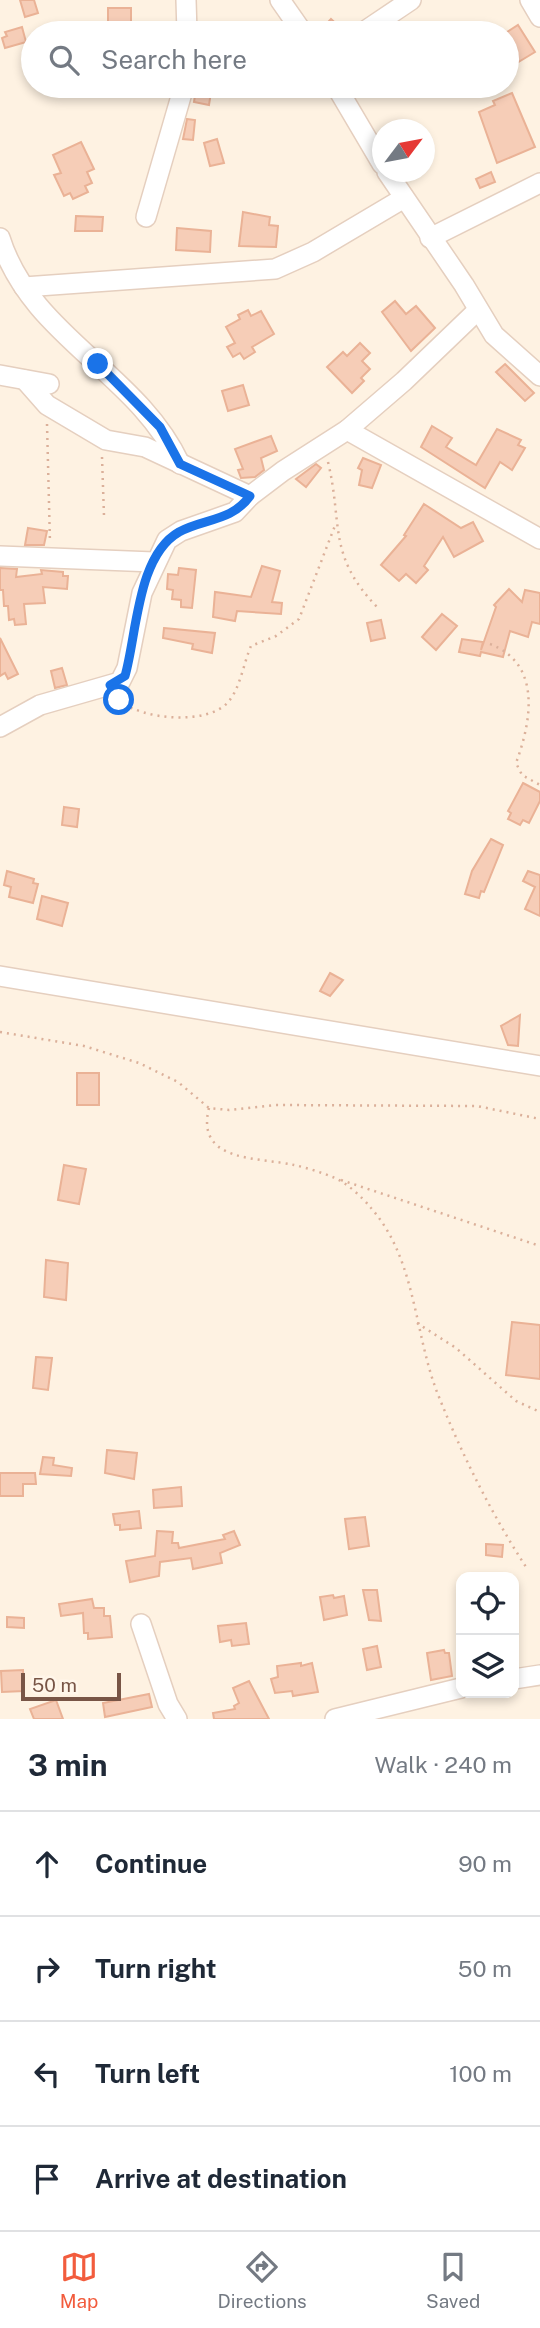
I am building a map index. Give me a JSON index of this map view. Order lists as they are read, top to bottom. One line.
{"scale_bar":"50 m","north":"top right","page":{"search":"Search here","scale":"50 m","heading":["3 min","Walk · 240 m"],"list":[["Continue","90 m"],["Turn right","50 m"],["Turn left","100 m"],"Arrive at destination"],"nav":["Map","Directions","Saved"]}}
